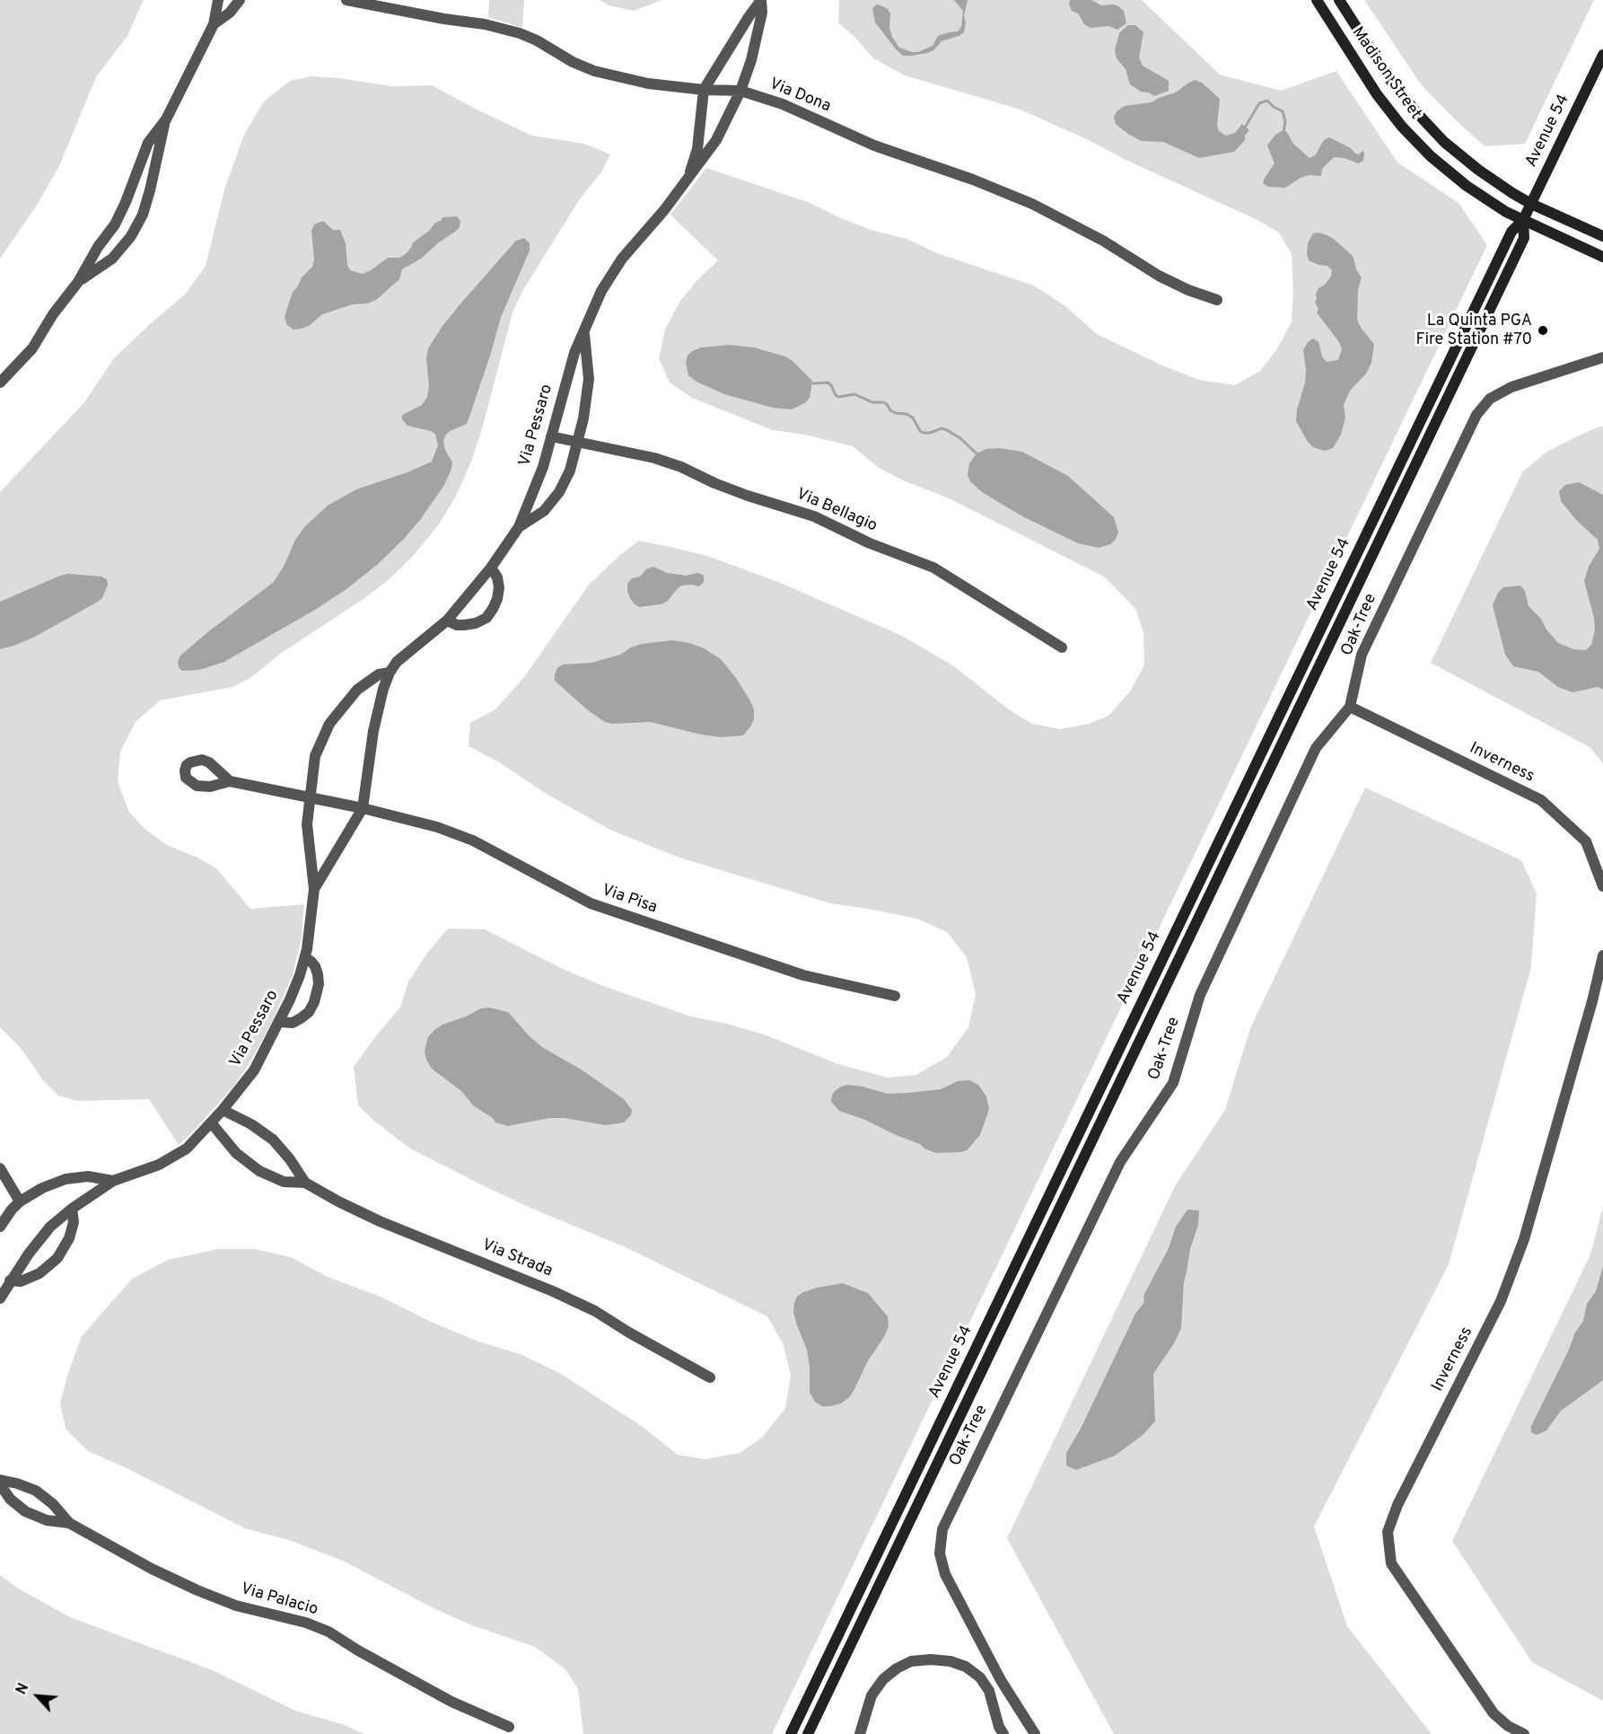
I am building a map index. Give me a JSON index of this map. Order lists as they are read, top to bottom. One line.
{"streets":{"street":["Madison Street","Via Dona","Avenue 54","Via Pessaro","Via Bellagio","Oak-Tree","Inverness","Via Pisa","Via Strada","Via Palacio"]},"crossings":[["Madison Street","Avenue 54"],["Via Dona","Via Pessaro"],["Via Pessaro","Via Bellagio"],["Via Pessaro","Via Pisa"],["Via Pessaro","Via Strada"],["Oak-Tree","Inverness"]],"places":["La Quinta PGA Fire Station #70"],"north":"top left"}
